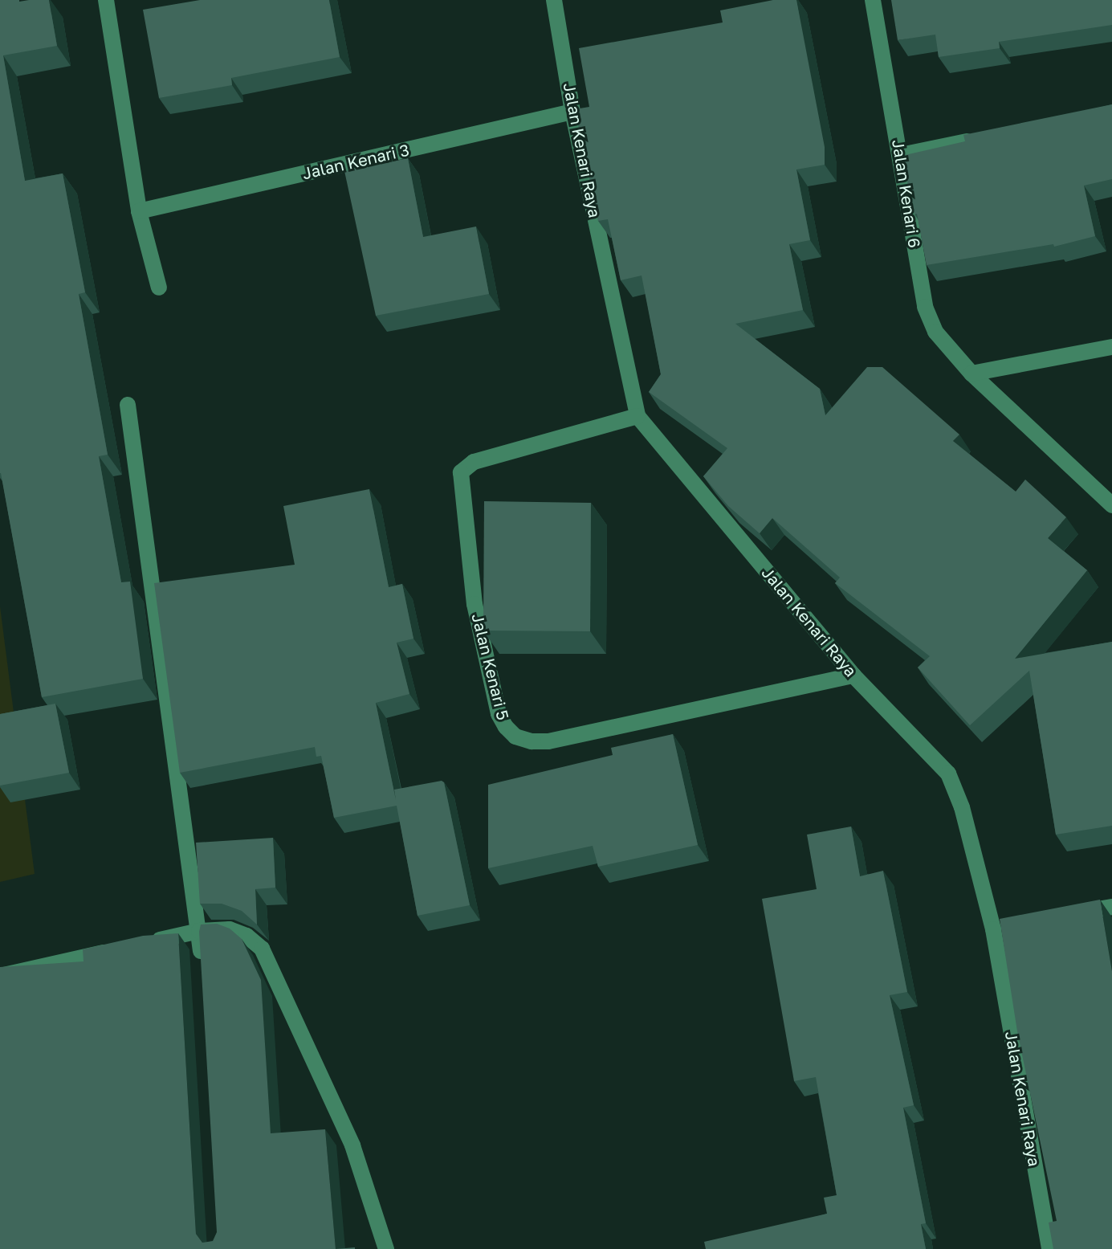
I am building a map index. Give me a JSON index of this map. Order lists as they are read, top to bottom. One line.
{"streets":{"street":["Jalan Kenari Raya","Jalan Kenari 3","Jalan Kenari 6","Jalan Kenari 5"]},"crossings":[["Jalan Kenari Raya","Jalan Kenari 3"],["Jalan Kenari Raya","Jalan Kenari 5"]]}
